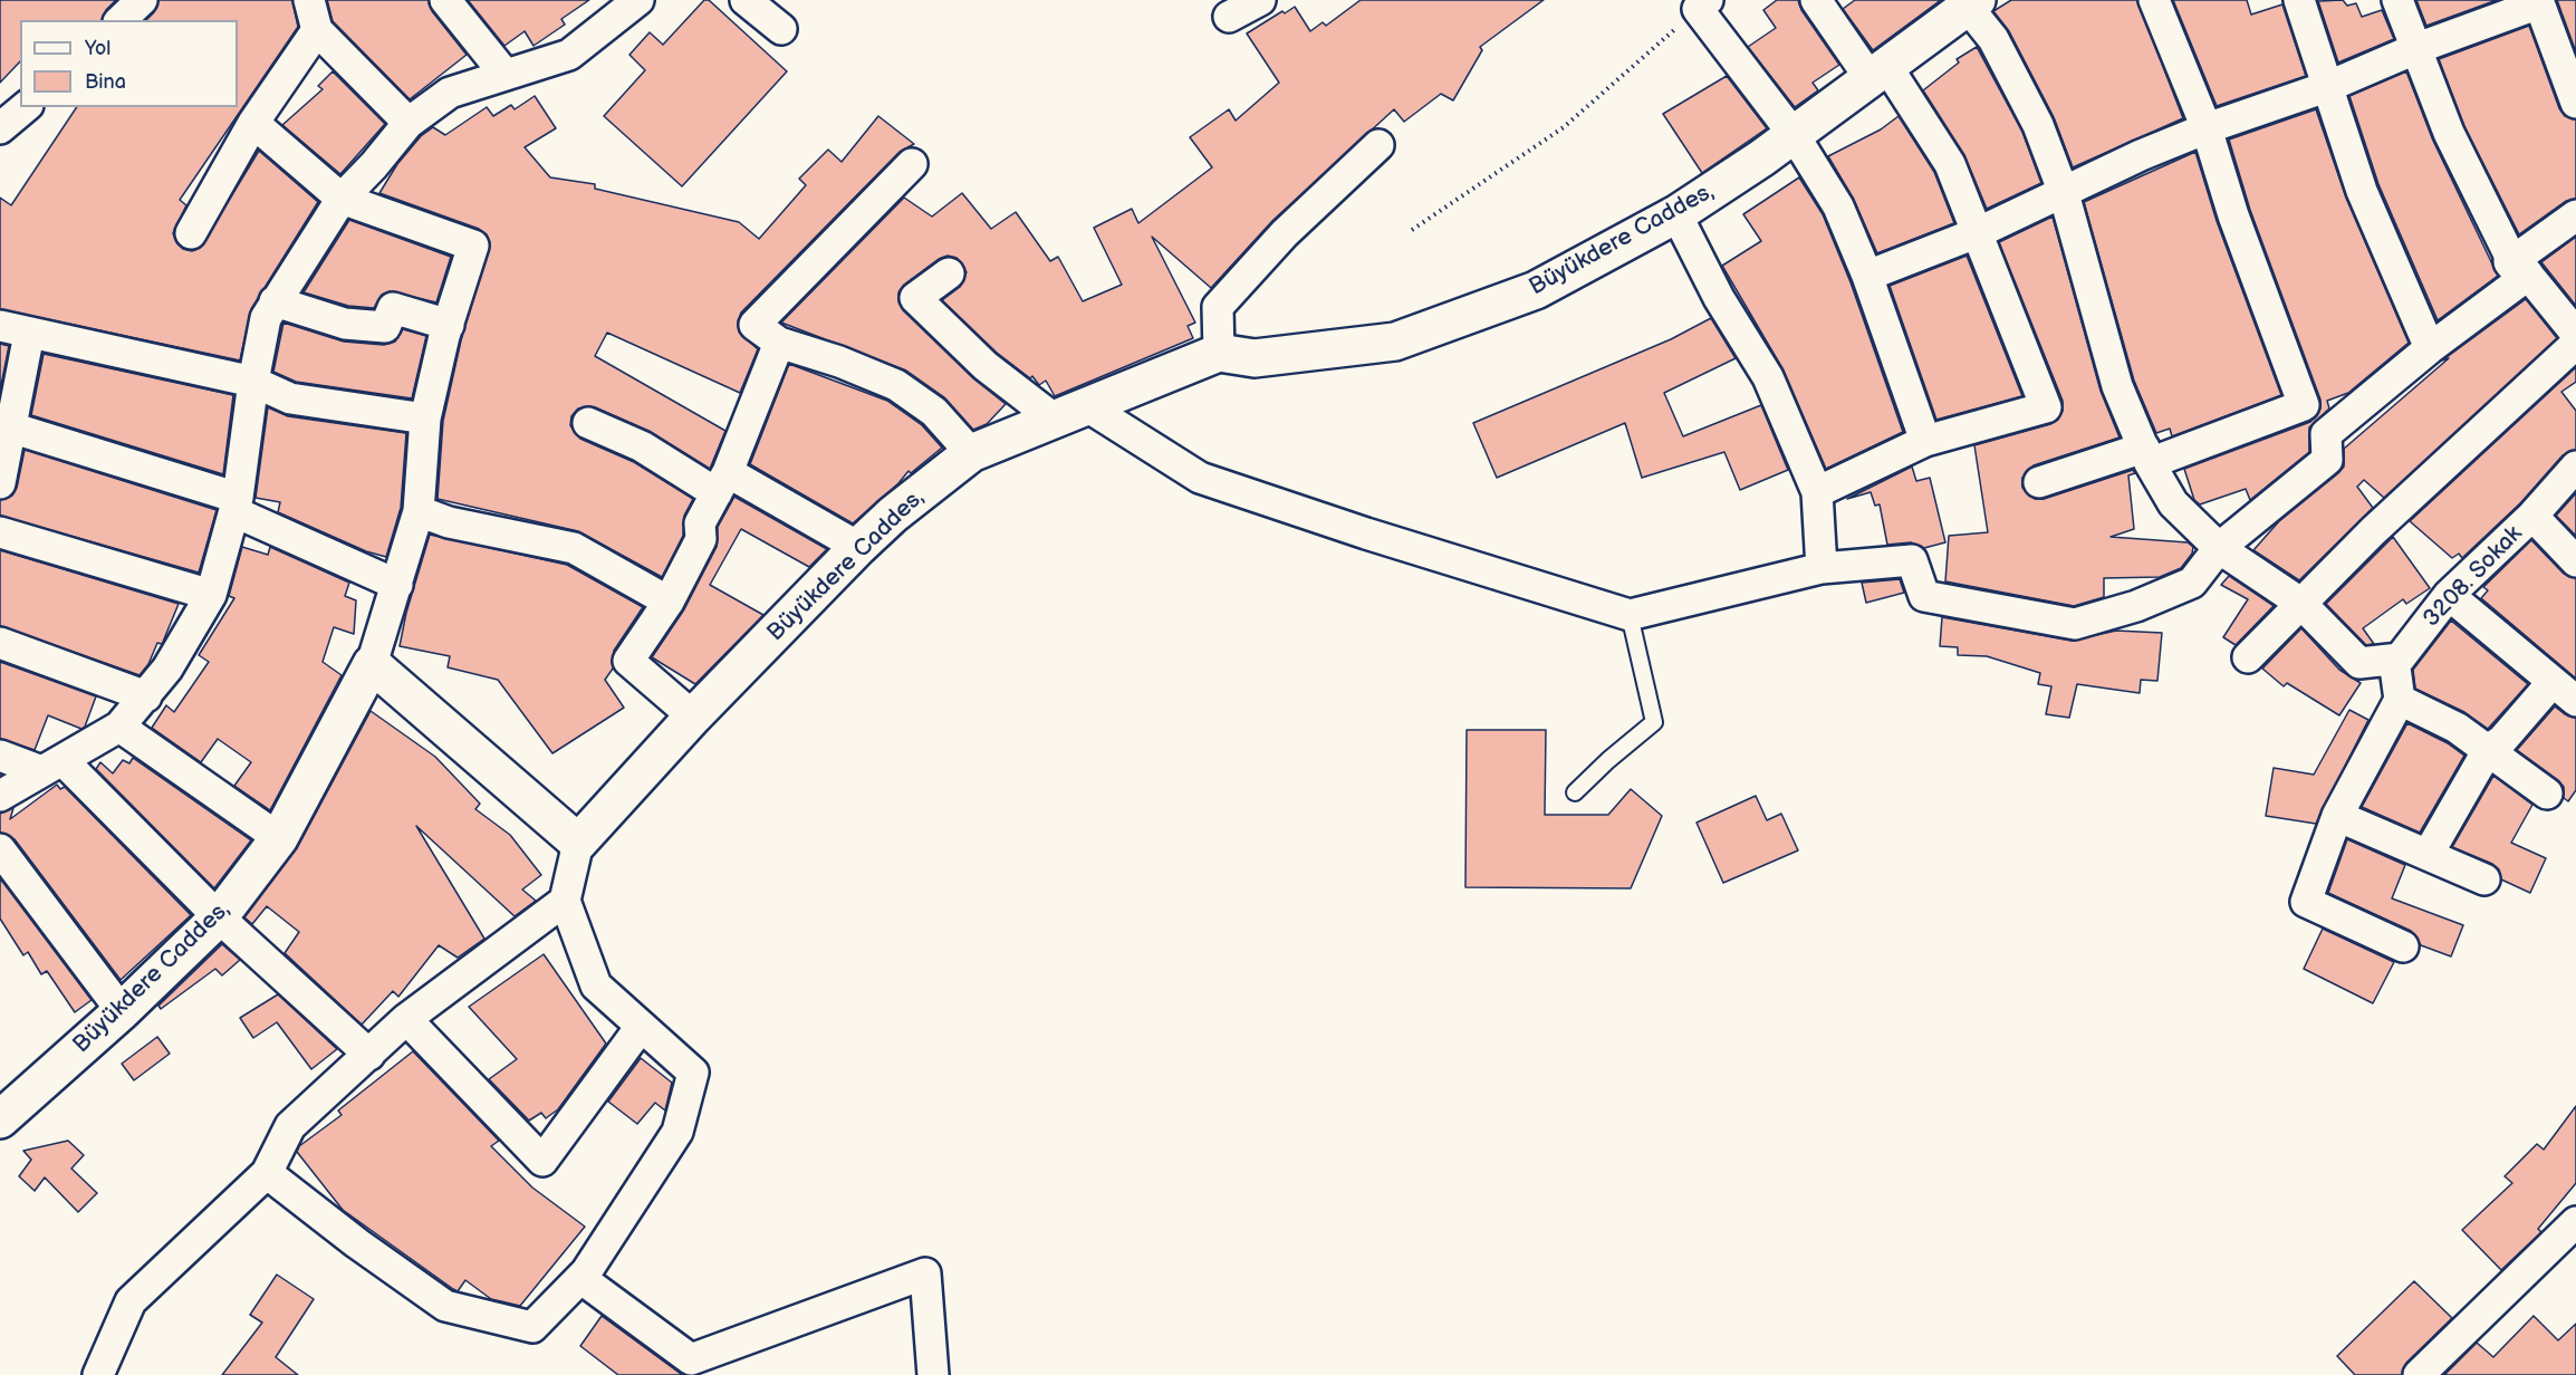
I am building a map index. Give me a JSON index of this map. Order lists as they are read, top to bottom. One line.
{"streets":{"street":["Büyükdere Caddes,","3208. Sokak"]},"legend":["Yol","Bina"]}
